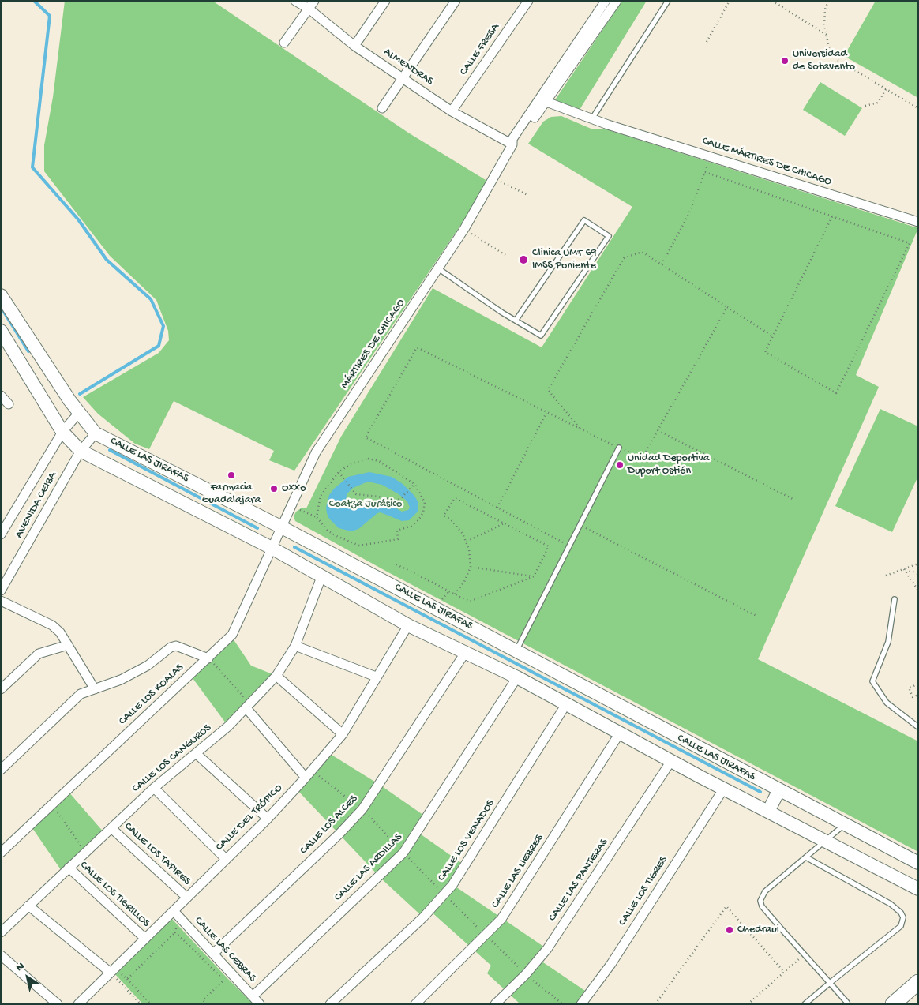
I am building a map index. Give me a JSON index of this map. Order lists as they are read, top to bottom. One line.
{"streets":{"main road":["CALLE LAS JIRAFAS"],"street":["CALLE FRESA","ALMENDRAS","CALLE MÁRTIRES DE CHICAGO","MÁRTIRES DE CHICAGO","AVENIDA CEIBA","CALLE LOS KOALAS","CALLE LOS CANGUROS","CALLE DEL TRÓPICO","CALLE LOS ALCES","CALLE LOS VENADOS","CALLE LOS TAPIRES","CALLE LAS ARDILLAS","CALLE LAS LIEBRES","CALLE LAS PANTERAS","CALLE LOS TIGRES","CALLE LOS TIGRILLOS","CALLE LAS CEBRAS"]},"crossings":[["CALLE FRESA","ALMENDRAS"],["MÁRTIRES DE CHICAGO","CALLE LAS JIRAFAS"],["MÁRTIRES DE CHICAGO","CALLE LOS KOALAS"],["CALLE LAS JIRAFAS","AVENIDA CEIBA"],["CALLE LAS JIRAFAS","CALLE LOS KOALAS"],["CALLE LAS JIRAFAS","CALLE LOS CANGUROS"],["CALLE LAS JIRAFAS","CALLE DEL TRÓPICO"],["CALLE LAS JIRAFAS","CALLE LOS ALCES"],["CALLE LAS JIRAFAS","CALLE LOS VENADOS"],["CALLE LAS JIRAFAS","CALLE LAS ARDILLAS"],["CALLE LAS JIRAFAS","CALLE LAS LIEBRES"],["CALLE LAS JIRAFAS","CALLE LAS PANTERAS"],["CALLE LAS JIRAFAS","CALLE LOS TIGRES"],["CALLE LOS CANGUROS","CALLE LOS TAPIRES"],["CALLE LOS CANGUROS","CALLE LOS TIGRILLOS"],["CALLE DEL TRÓPICO","CALLE LOS TAPIRES"],["CALLE DEL TRÓPICO","CALLE LOS TIGRILLOS"],["CALLE DEL TRÓPICO","CALLE LAS CEBRAS"],["CALLE LOS ALCES","CALLE LAS CEBRAS"],["CALLE LAS ARDILLAS","CALLE LAS CEBRAS"]],"parks":["Coatza Jurásico"],"places":["Universidad de Sotavento","Clinica UMF 69 IMSS Poniente","Unidad Deportiva Duport Ostión","Farmacia Guadalajara","Oxxo","Chedraui"],"north":"top left"}
